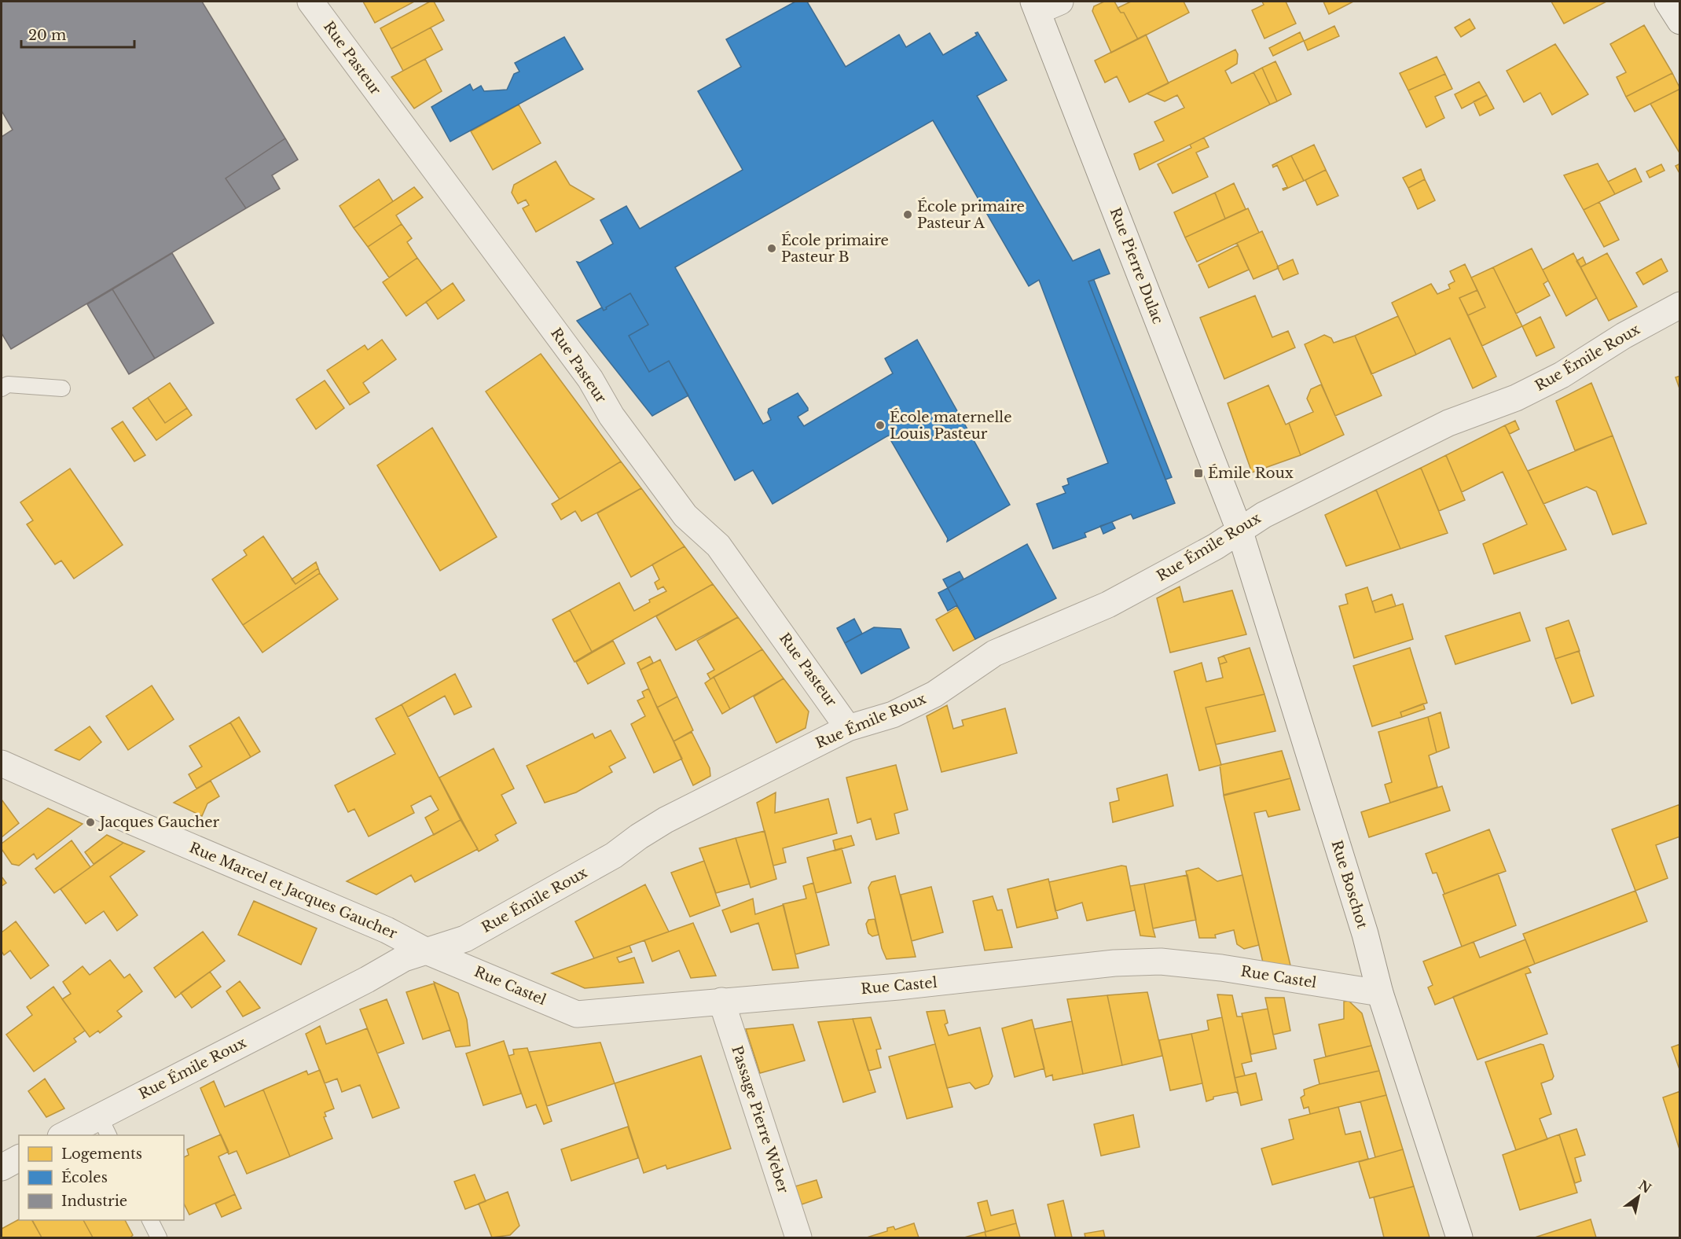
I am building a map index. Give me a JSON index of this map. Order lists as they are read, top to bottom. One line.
{"streets":{"street":["Rue Pasteur","Rue Pierre Dulac","Rue Émile Roux","Rue Boschot","Rue Marcel et Jacques Gaucher","Rue Castel","Passage Pierre Weber"]},"crossings":[["Rue Pasteur","Rue Émile Roux"],["Rue Pierre Dulac","Rue Émile Roux"],["Rue Pierre Dulac","Rue Boschot"],["Rue Émile Roux","Rue Boschot"],["Rue Émile Roux","Rue Marcel et Jacques Gaucher"],["Rue Émile Roux","Rue Castel"],["Rue Boschot","Rue Castel"],["Rue Marcel et Jacques Gaucher","Rue Castel"],["Rue Castel","Passage Pierre Weber"]],"places":{"other":["École primaire Pasteur A","École primaire Pasteur B","École maternelle Louis Pasteur","Jacques Gaucher"],"transit":["Émile Roux"]},"legend":["Logements","Écoles","Industrie"],"scale_bar":"20 m","north":"top right"}
